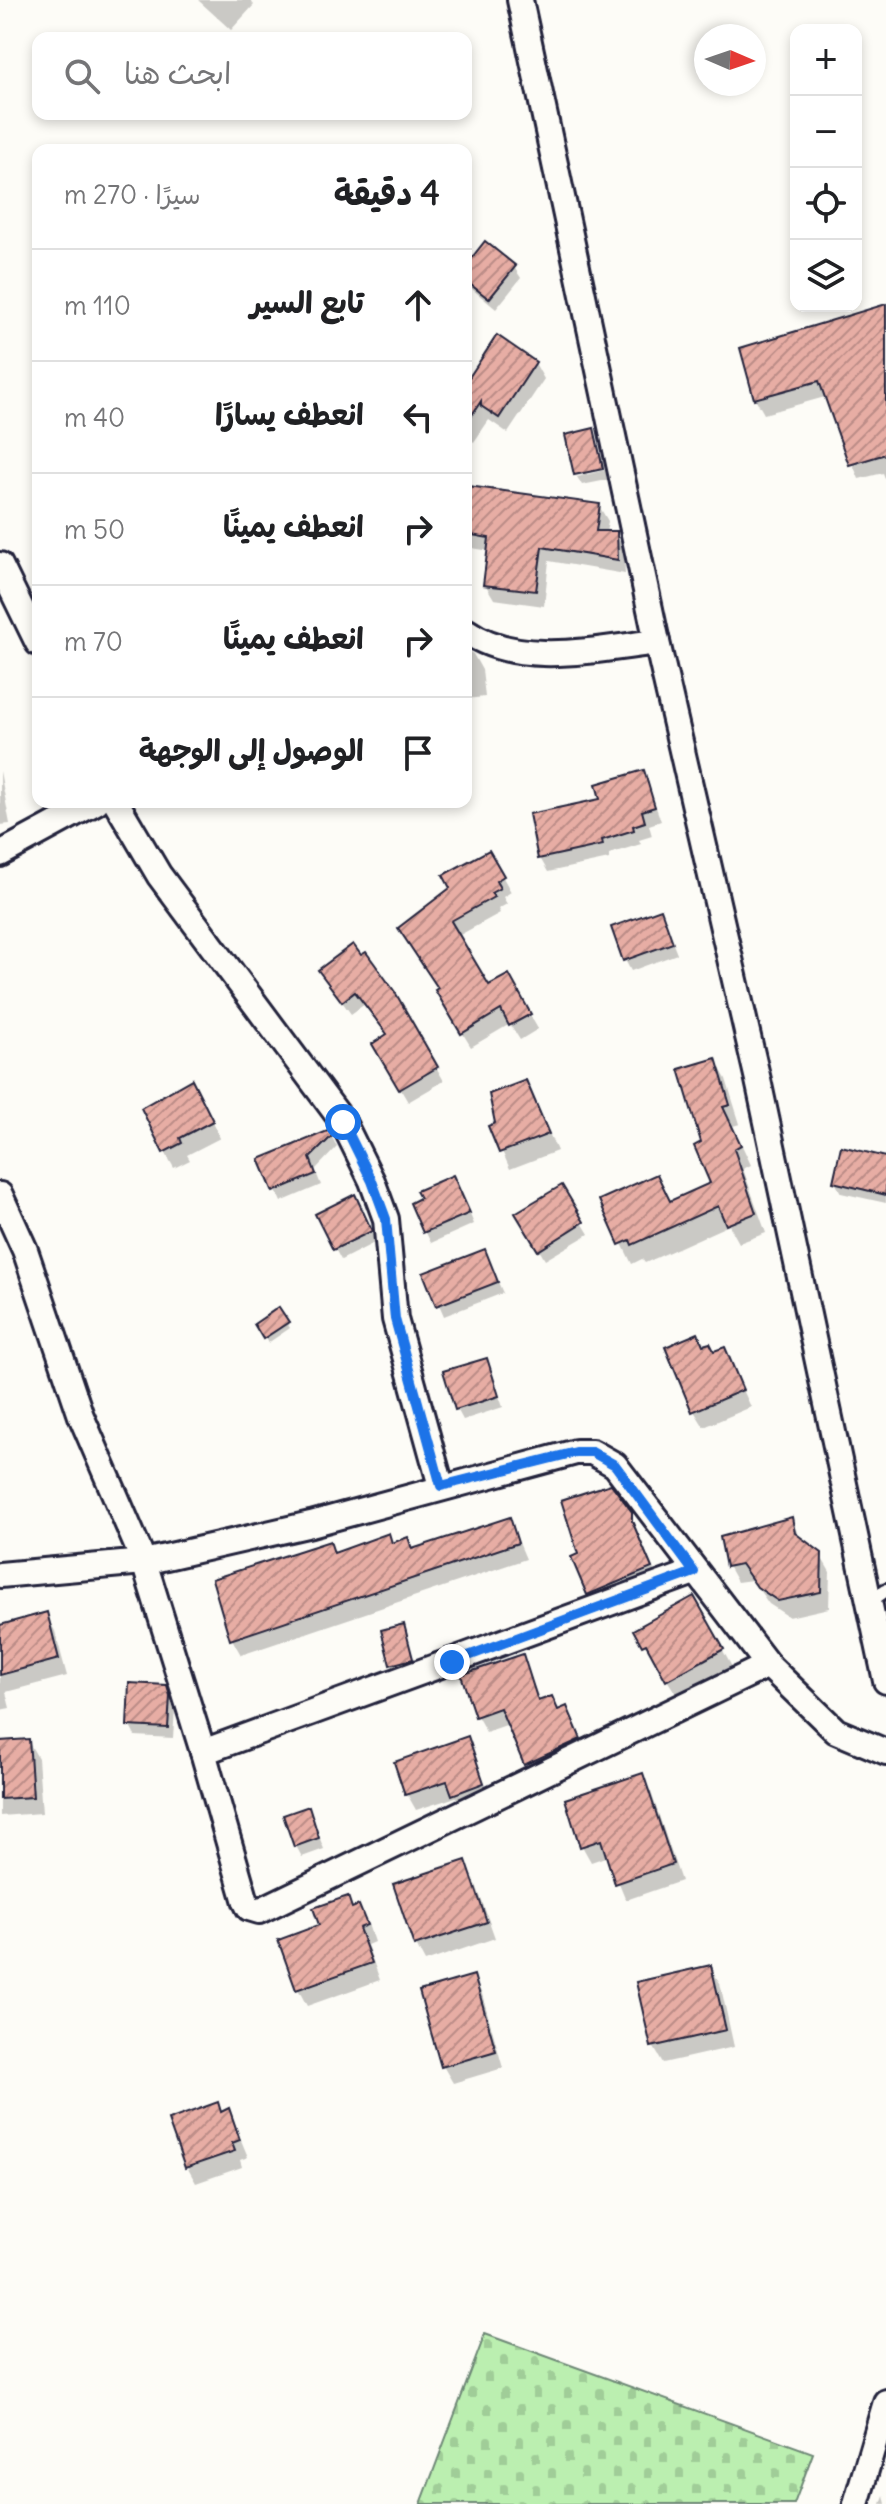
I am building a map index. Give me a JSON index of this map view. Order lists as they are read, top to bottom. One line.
{"north":"right","page":{"map_buttons":["+","−"],"search":"ابحث هنا","heading":["4 دقيقة","سيرًا · 270 m"],"list":[["تابع السير","110 m"],["انعطف يسارًا","40 m"],["انعطف يمينًا","50 m"],["انعطف يمينًا","70 m"],"الوصول إلى الوجهة"]}}
